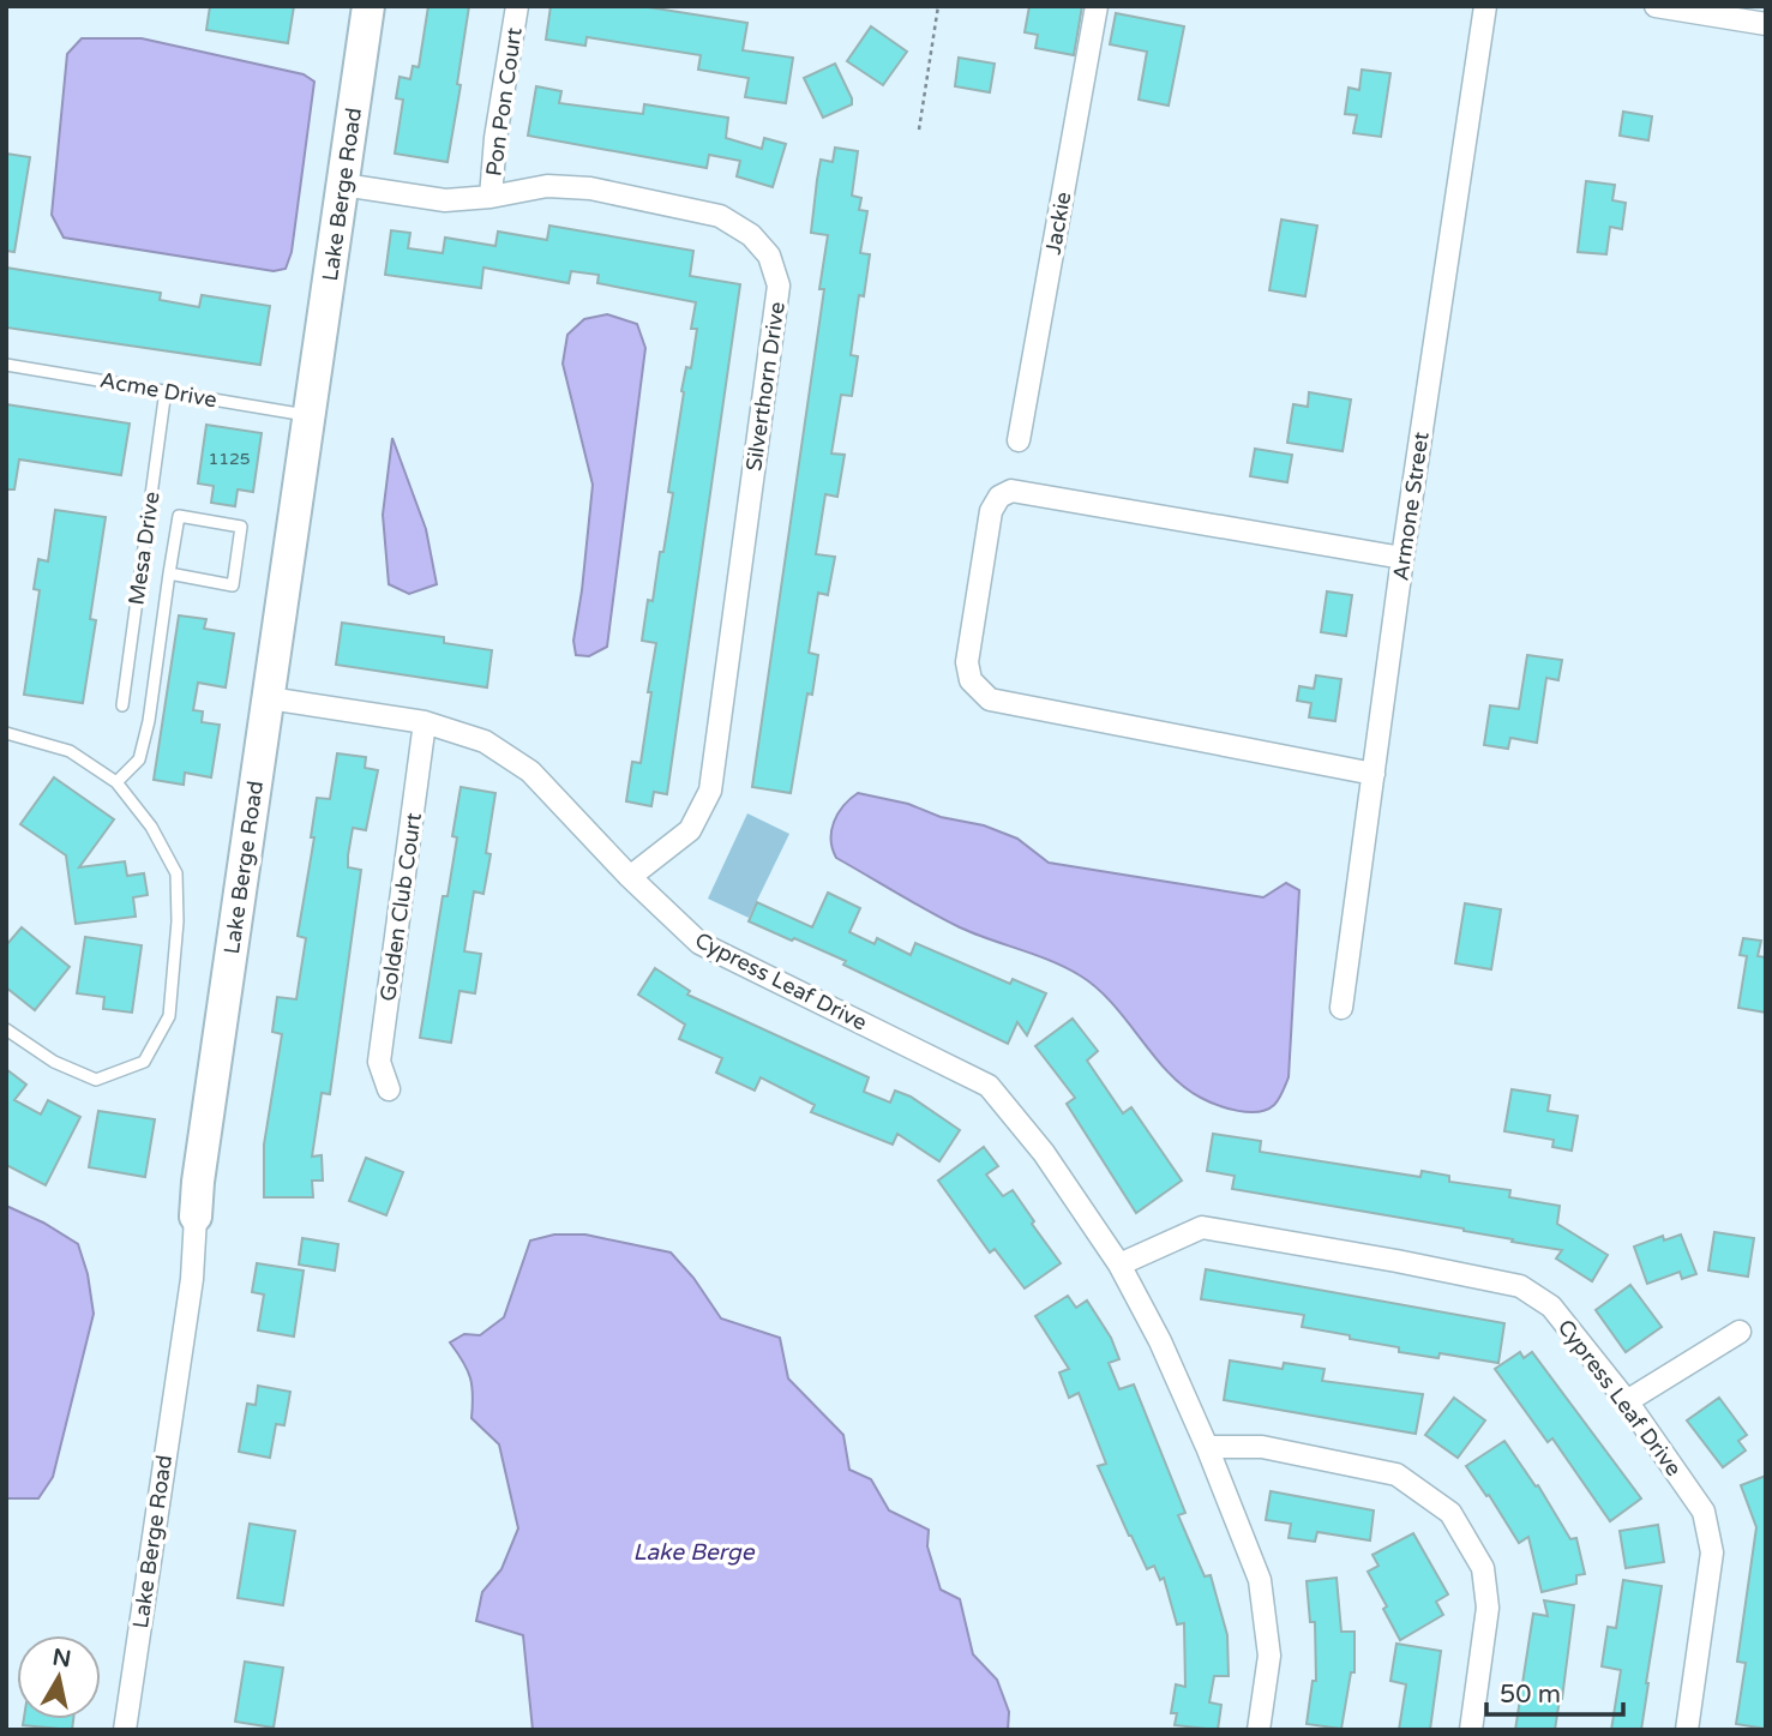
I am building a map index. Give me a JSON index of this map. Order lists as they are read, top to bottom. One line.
{"streets":{"street":["Pon Pon Court","Lake Berge Road","Jackie","Silverthorn Drive","Armone Street","Golden Club Court","Cypress Leaf Drive"],"lane":["Acme Drive","Mesa Drive"]},"crossings":[["Pon Pon Court","Silverthorn Drive"],["Lake Berge Road","Silverthorn Drive"],["Lake Berge Road","Acme Drive"],["Lake Berge Road","Cypress Leaf Drive"],["Silverthorn Drive","Cypress Leaf Drive"],["Acme Drive","Mesa Drive"],["Golden Club Court","Cypress Leaf Drive"]],"water":["Lake Berge"],"house_numbers":["1125"],"scale_bar":"50 m","north":"top"}
